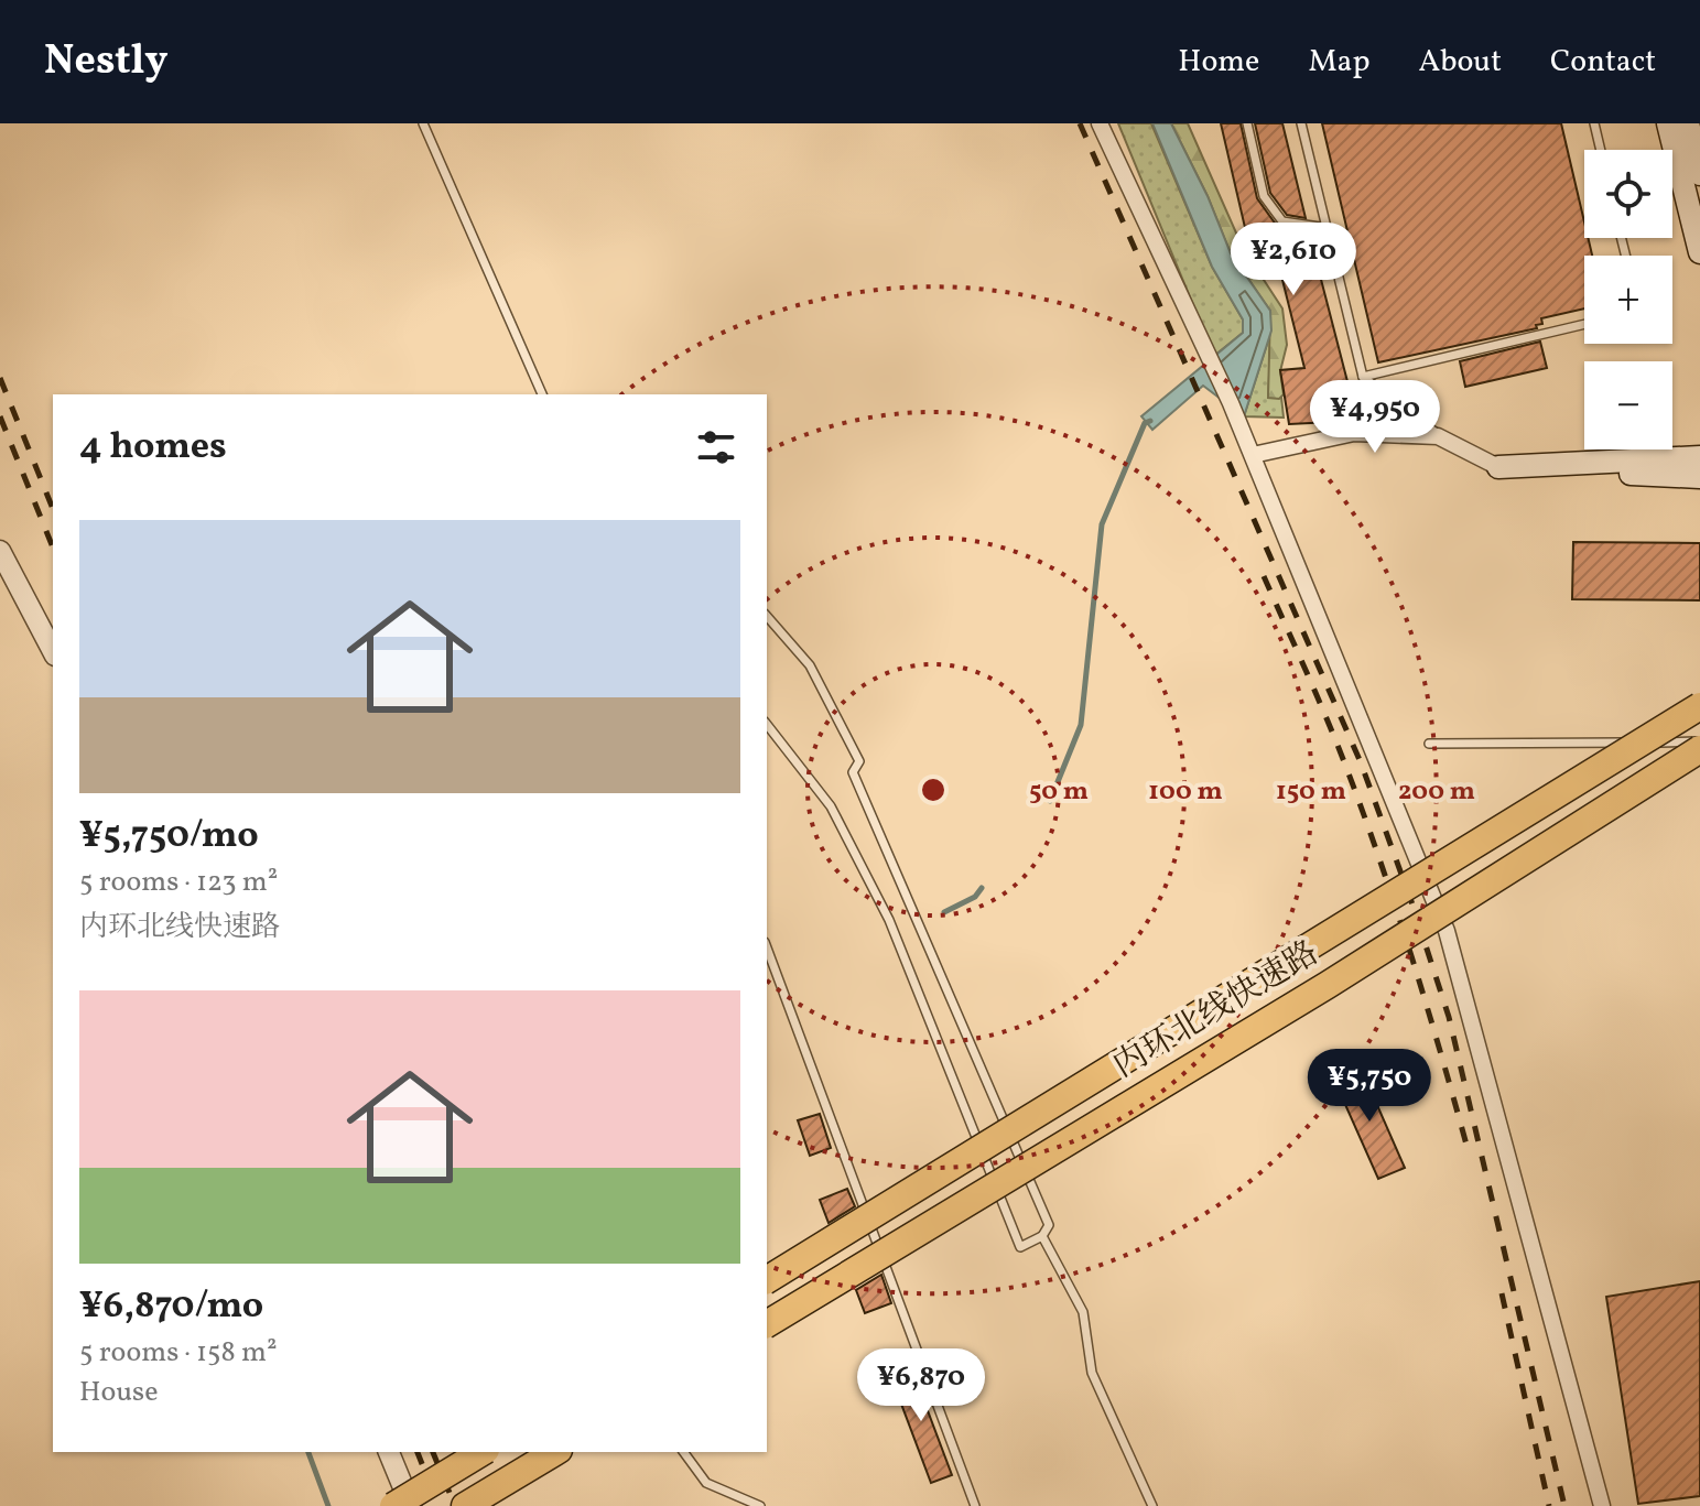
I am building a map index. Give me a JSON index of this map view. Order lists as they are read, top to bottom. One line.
{"streets":{"highway":["内环北线快速路"]},"page":{"header":"Nestly","nav":["Home","Map","About","Contact"],"map_buttons":["+","−"],"price":["¥2,610","¥4,950","¥5,750","¥6,870"],"heading":"4 homes","list":[{"name":"¥5,750/mo","note":"5 rooms · 123 m² · 内环北线快速路"},{"name":"¥6,870/mo","note":"5 rooms · 158 m² · House"}]},"rings":["50 m","100 m","150 m","200 m"]}
